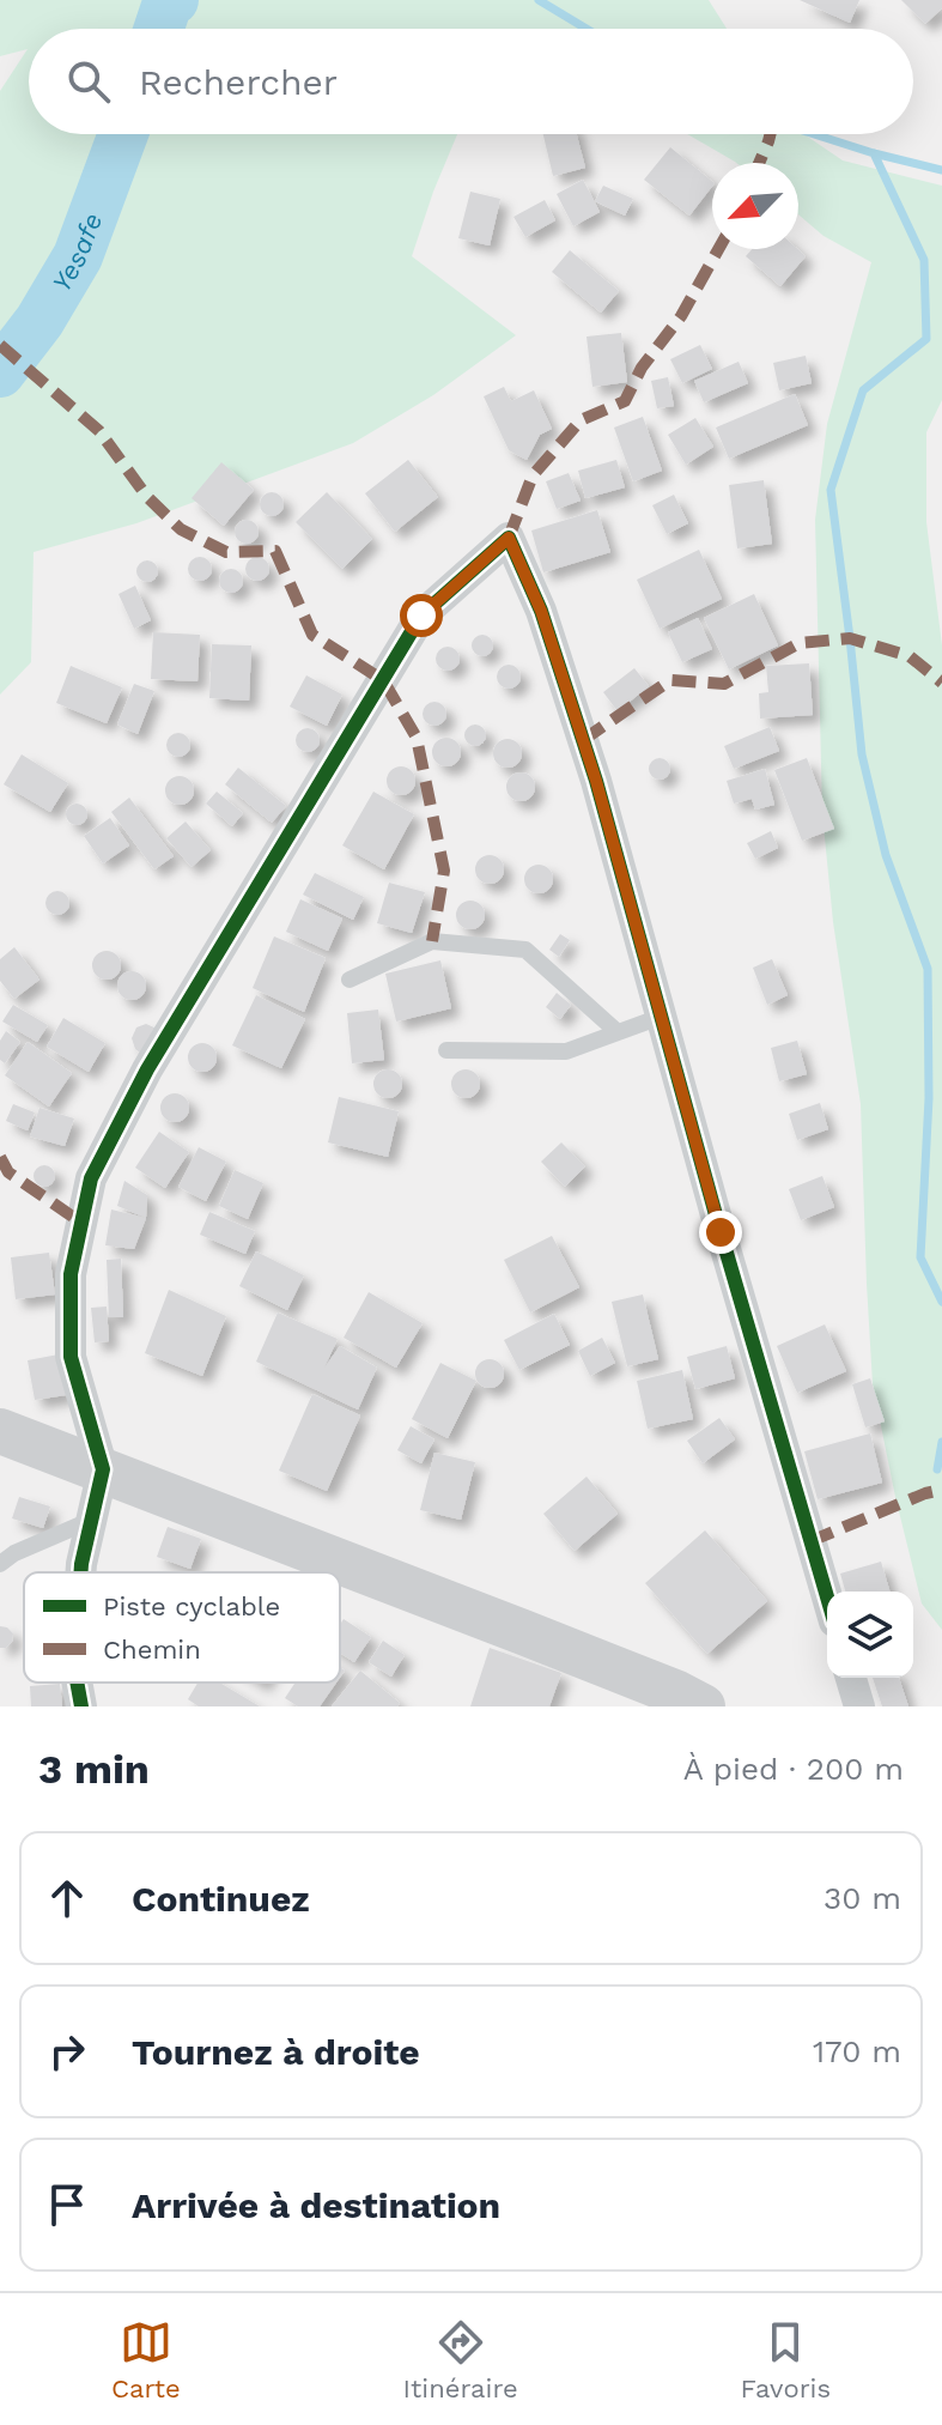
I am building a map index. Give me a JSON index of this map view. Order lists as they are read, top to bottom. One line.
{"water":["Yesafe"],"legend":["Piste cyclable","Chemin"],"north":"bottom left","page":{"search":"Rechercher","heading":["3 min","À pied · 200 m"],"list":[["Continuez","30 m"],["Tournez à droite","170 m"],"Arrivée à destination"],"nav":["Carte","Itinéraire","Favoris"]}}
